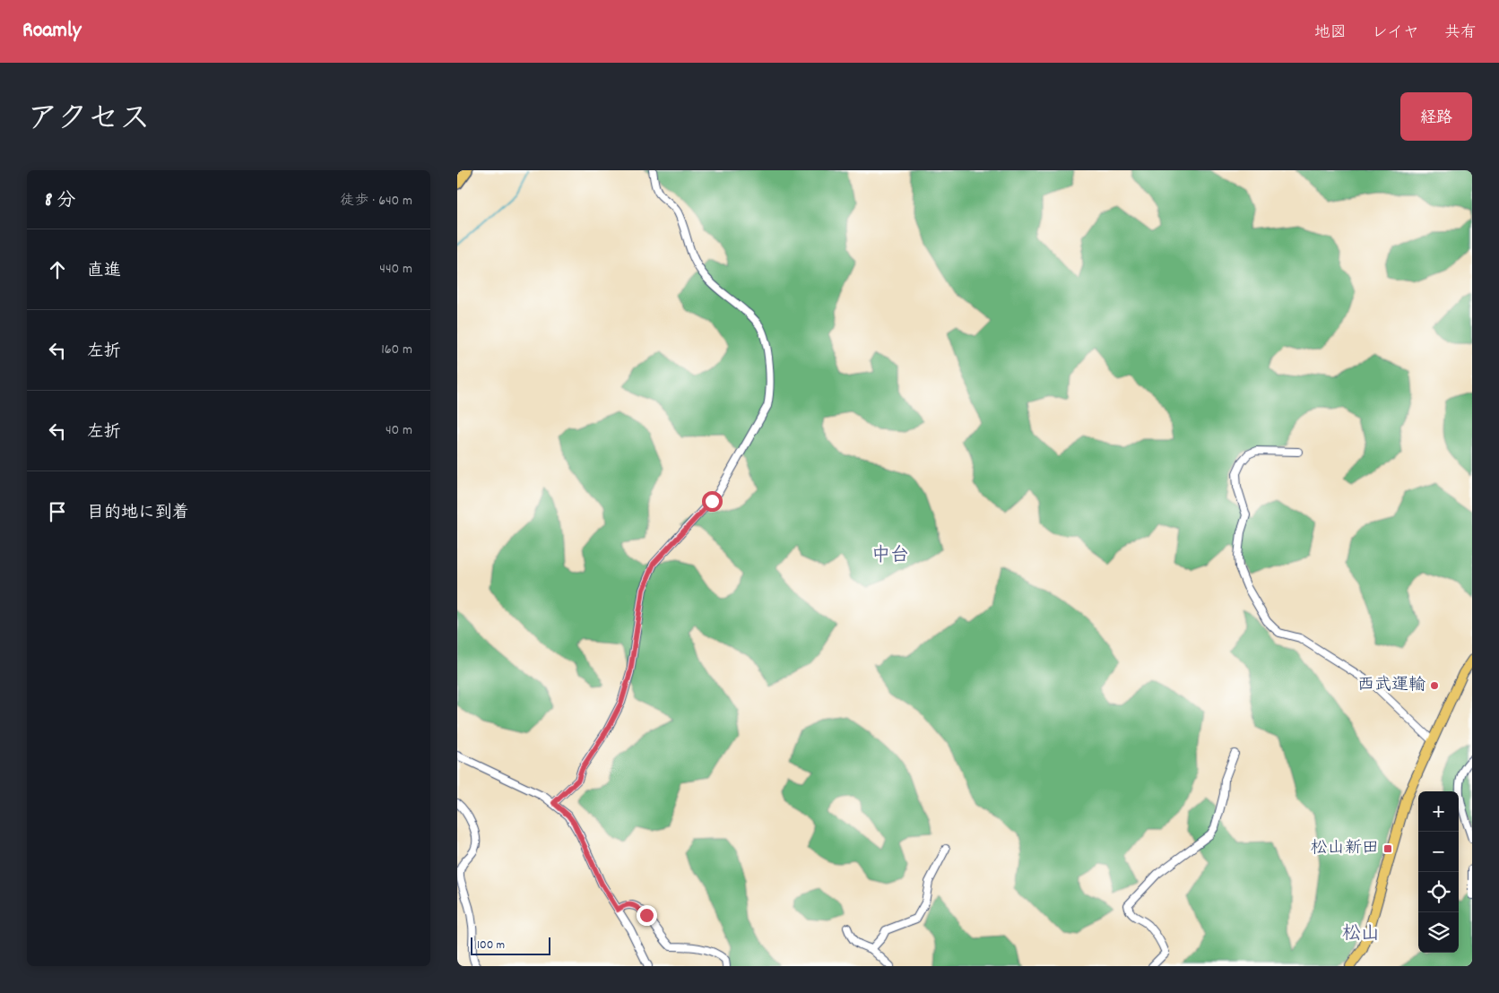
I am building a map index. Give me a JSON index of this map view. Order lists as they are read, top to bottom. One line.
{"districts":["中台","松山"],"places":{"other":["西武運輸"],"transit":["松山新田"]},"scale_bar":"100 m","page":{"header":"Roamly","nav":["地図","レイヤ","共有"],"title":"アクセス","buttons":"経路","heading":["8 分","徒歩 · 640 m"],"list":[["直進","440 m"],["左折","160 m"],["左折","40 m"],"目的地に到着"],"map_buttons":["+","−"],"scale":"100 m"}}
